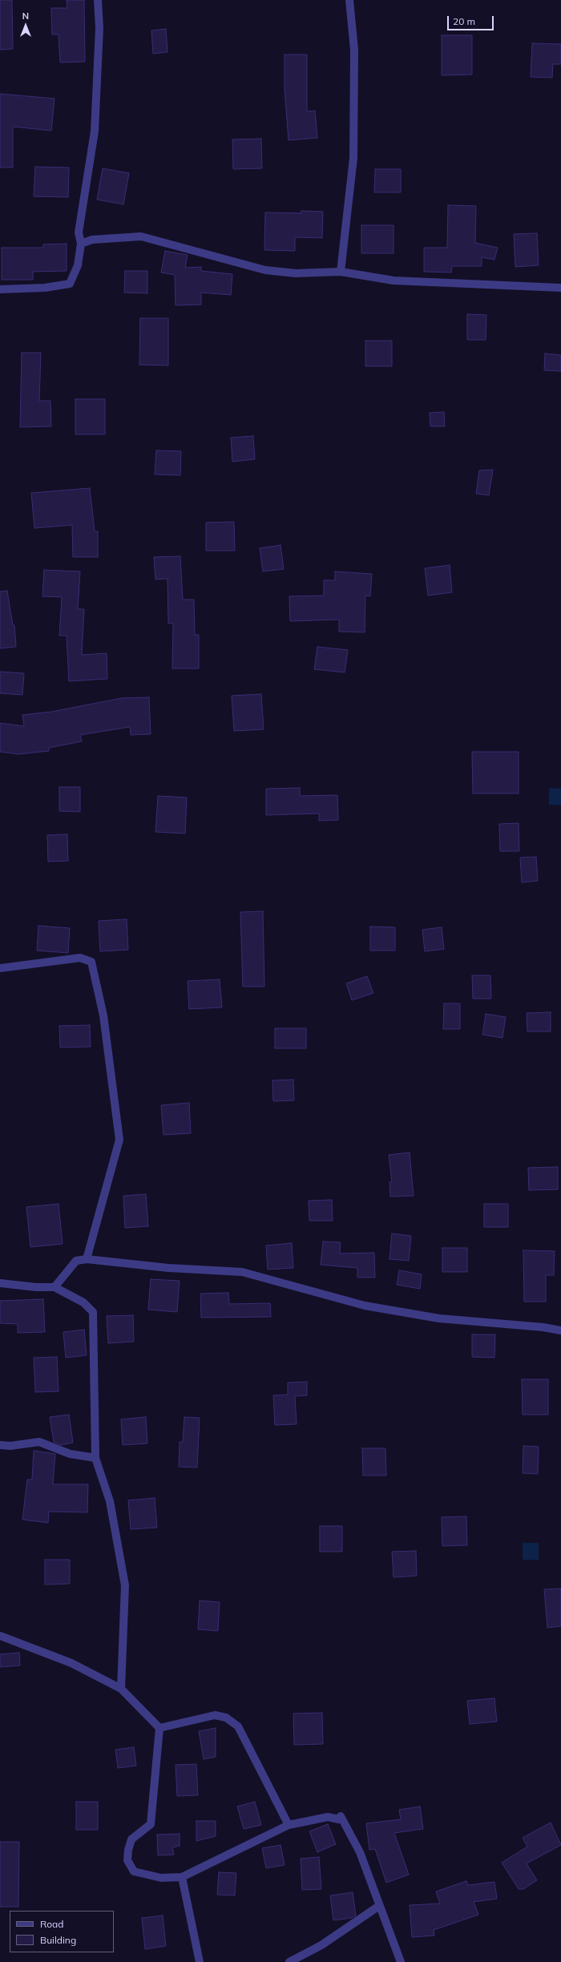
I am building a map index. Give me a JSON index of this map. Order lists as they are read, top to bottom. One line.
{"legend":["Road","Building"],"scale_bar":"20 m","north":"top"}
